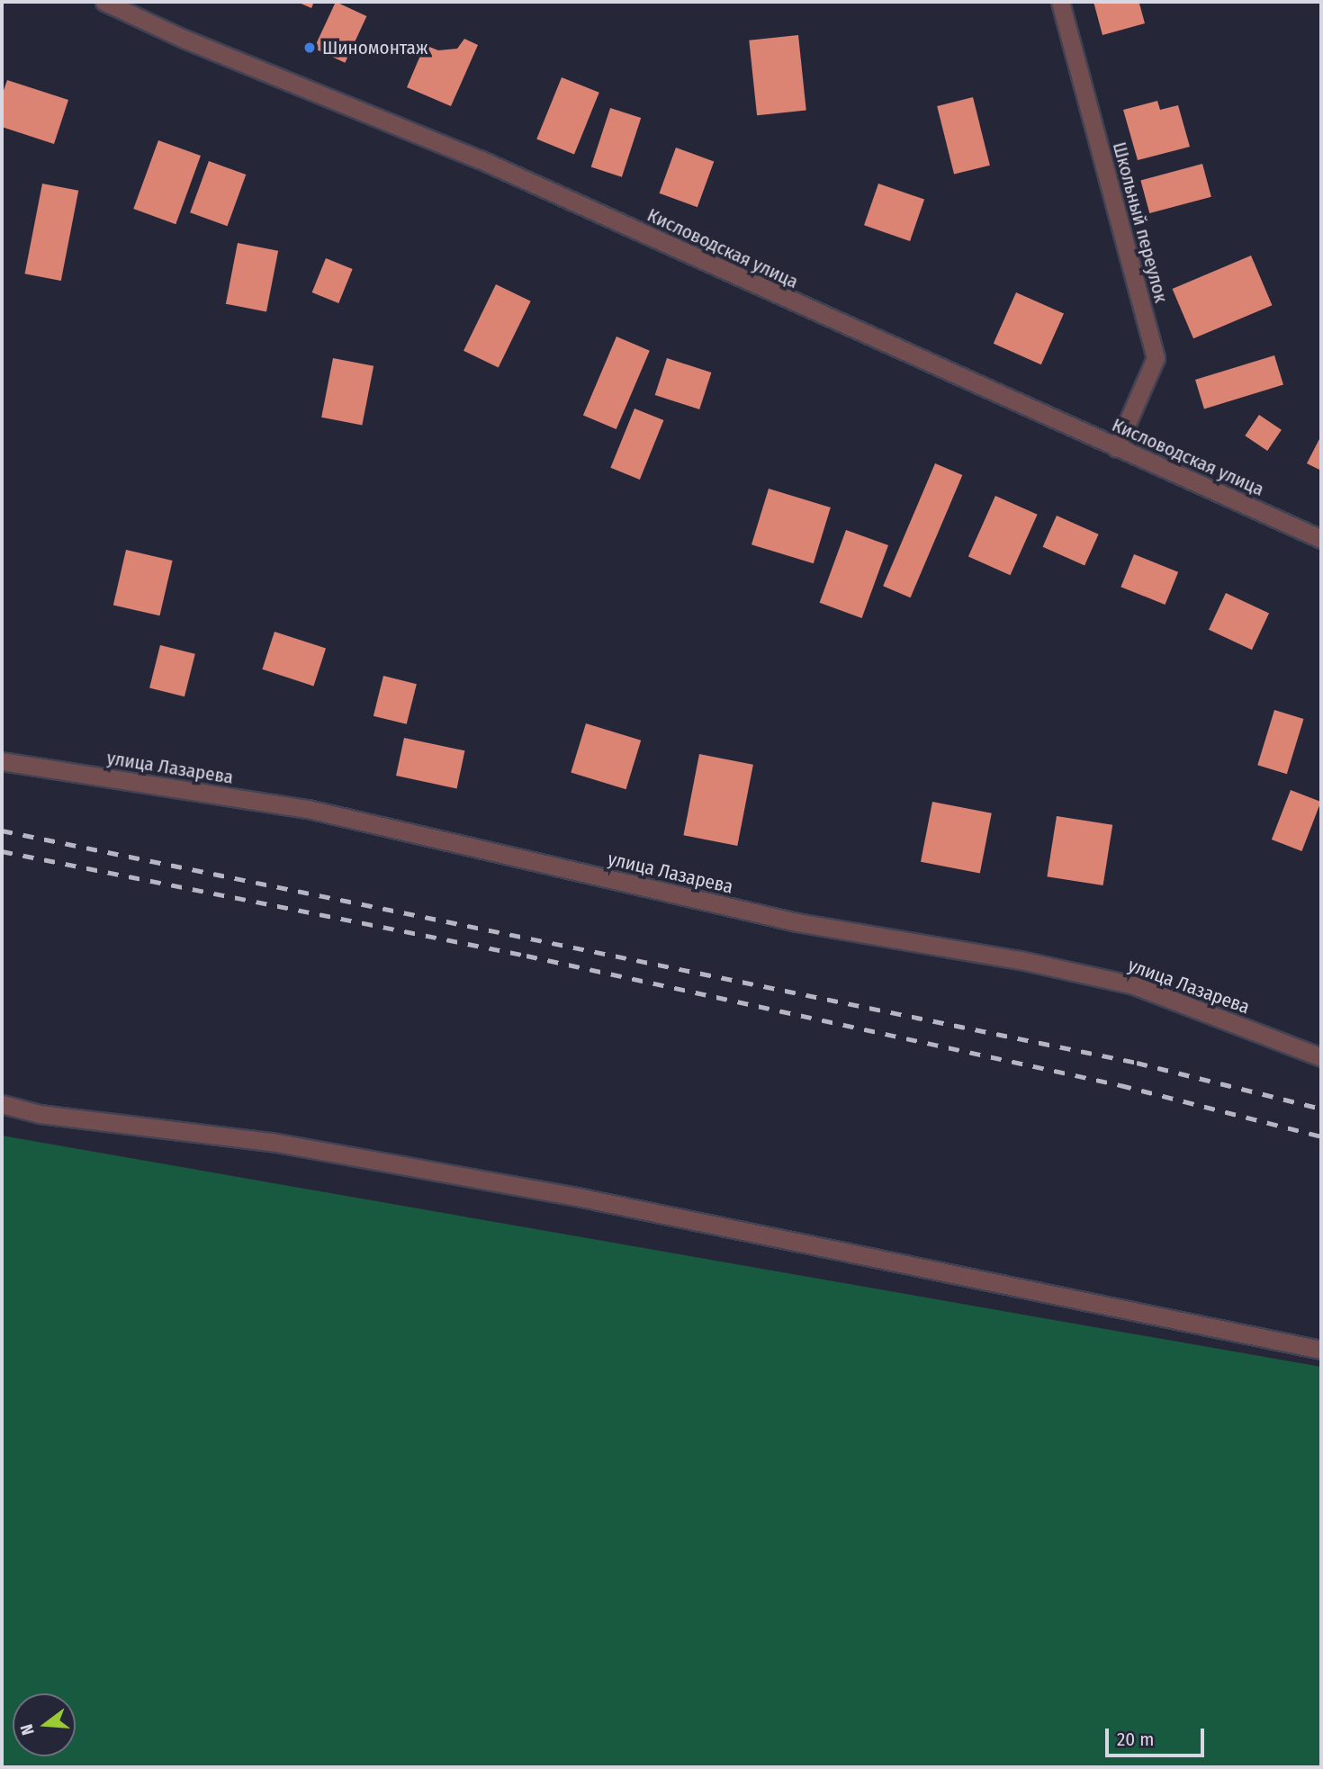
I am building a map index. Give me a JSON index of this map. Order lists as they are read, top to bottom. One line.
{"streets":{"street":["Школьный переулок","Кисловодская улица","улица Лазарева"]},"crossings":[["Школьный переулок","Кисловодская улица"]],"places":["Шиномонтаж"],"scale_bar":"20 m","north":"left"}
